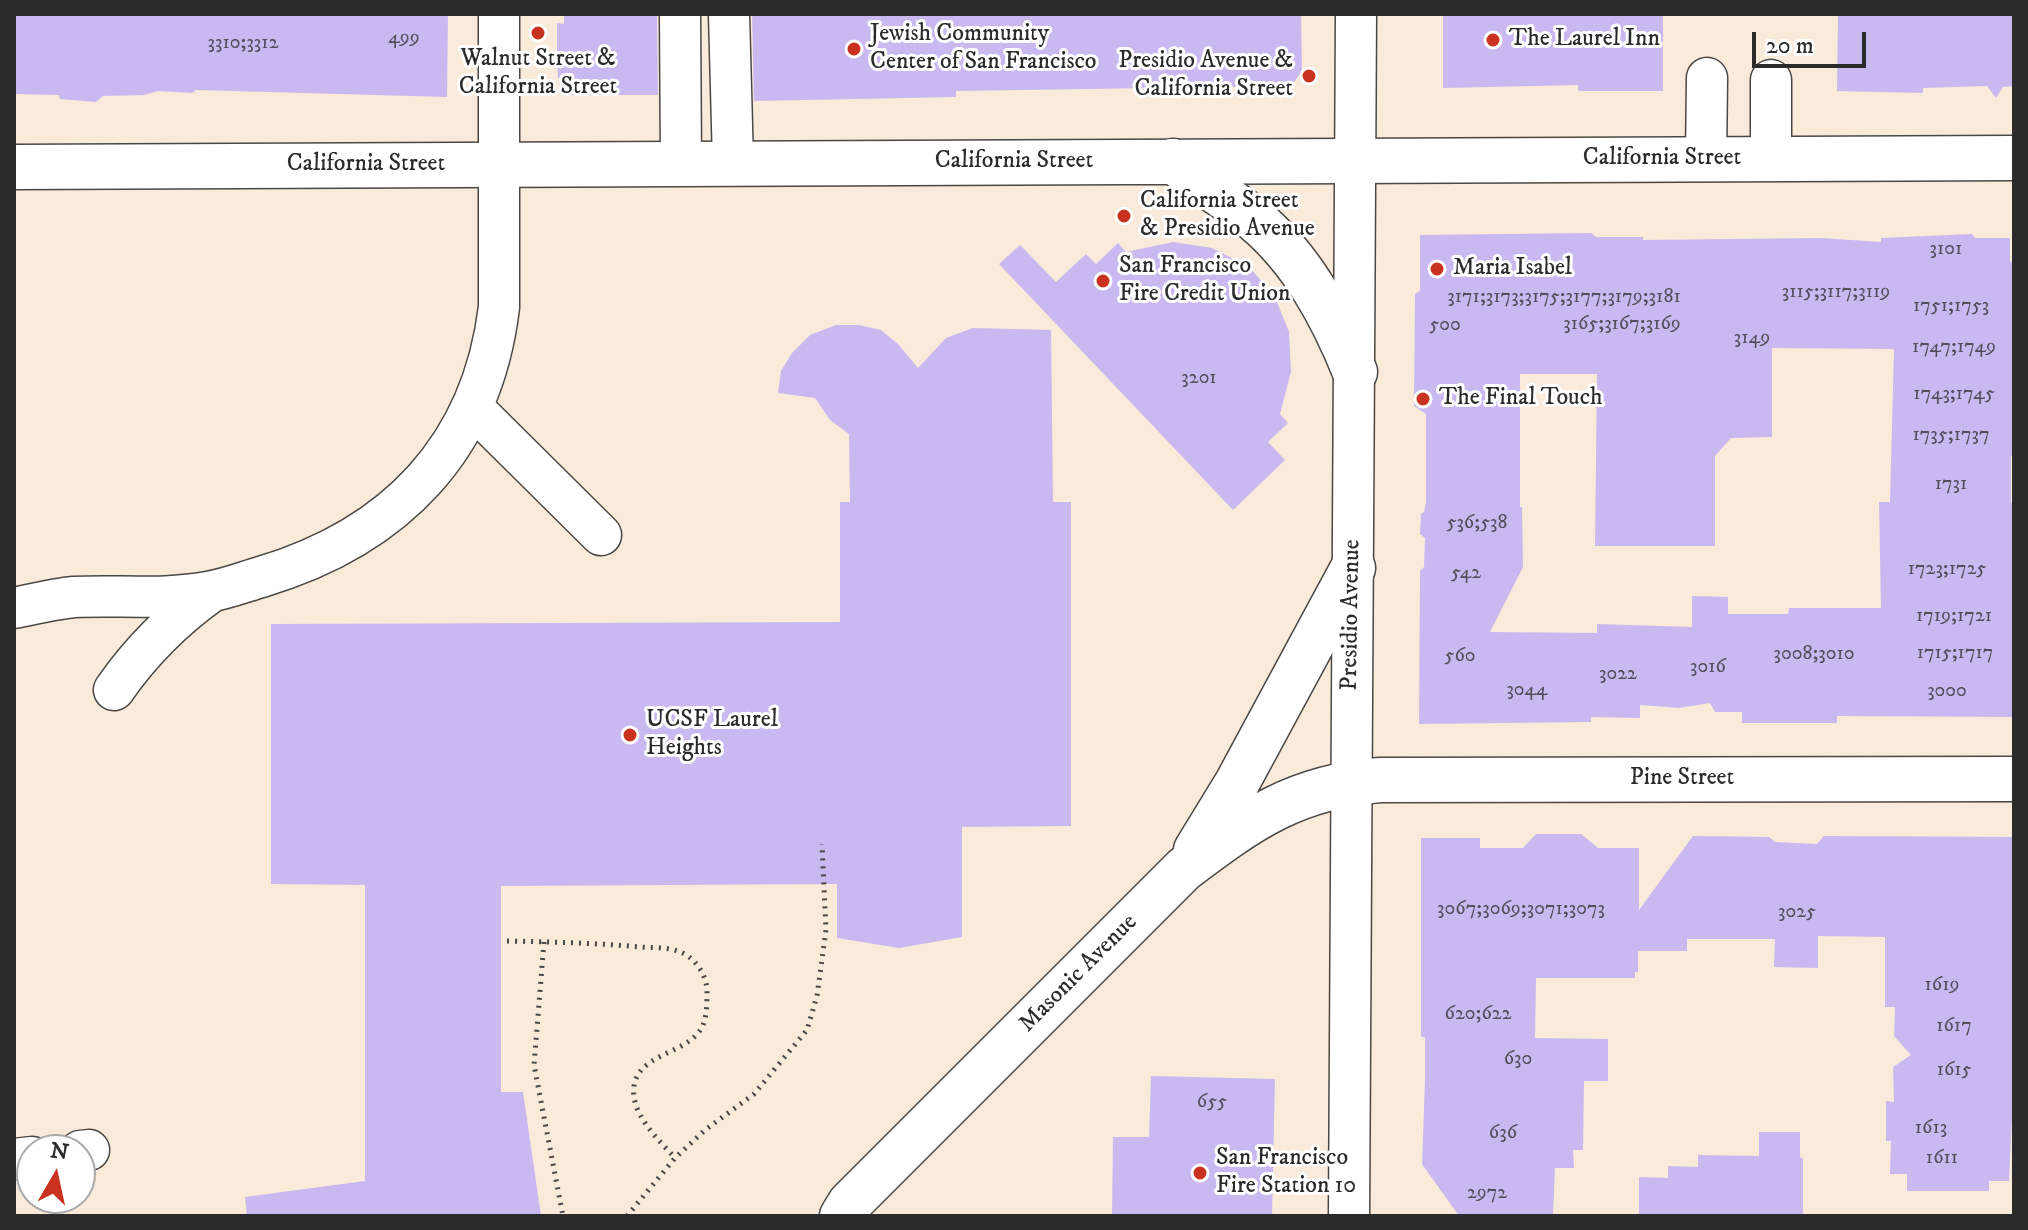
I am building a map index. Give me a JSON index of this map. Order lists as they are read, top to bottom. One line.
{"streets":{"main road":["California Street","Pine Street","Masonic Avenue"],"street":["Presidio Avenue"]},"crossings":[["California Street","Presidio Avenue"],["Presidio Avenue","Pine Street"],["Presidio Avenue","Masonic Avenue"],["Pine Street","Masonic Avenue"]],"places":["Walnut Street & California Street","The Laurel Inn","Jewish Community Center of San Francisco","Presidio Avenue & California Street","California Street & Presidio Avenue","Maria Isabel","San Francisco Fire Credit Union","The Final Touch","UCSF Laurel Heights","San Francisco Fire Station 10"],"house_numbers":["499","3310;3312","3101","3115;3117;3119","3171;3173;3175;3177;3179;3181","1751;1753","3165;3167;3169","500","3149","1747;1749","3201","1743;1745","1735;1737","1731","536;538","1723;1725","542","1719;1721","1715;1717","3008;3010","560","3016","3022","3044","3000","3067;3069;3071;3073","3025","1619","620;622","1617","630","1615","655","1613","636","1611","2972"],"scale_bar":"20 m","north":"top"}
